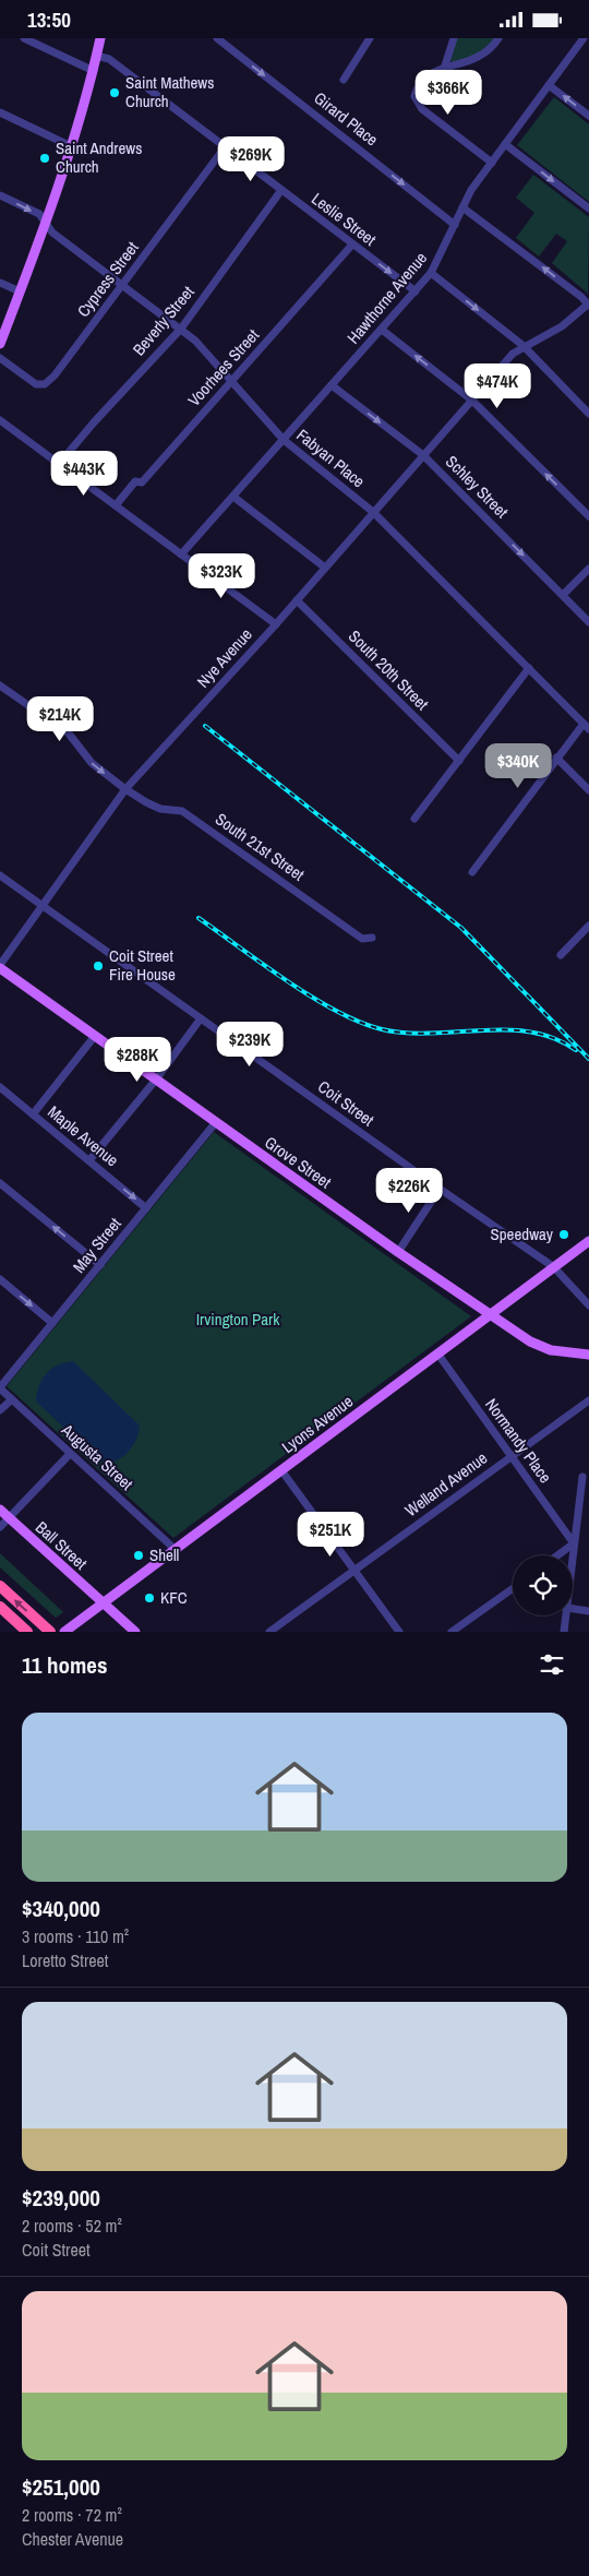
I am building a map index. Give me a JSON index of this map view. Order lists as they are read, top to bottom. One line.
{"streets":{"main road":["Grove Street","Lyons Avenue","Ball Street"],"street":["Girard Place","Leslie Street","Cypress Street","Hawthorne Avenue","Beverly Street","Voorhees Street","Fabyan Place","Schley Street","Nye Avenue","South 20th Street","South 21st Street","Coit Street","Maple Avenue","May Street","Normandy Place","Augusta Street","Welland Avenue"]},"crossings":[["Girard Place","Hawthorne Avenue"],["Leslie Street","Cypress Street"],["Leslie Street","Hawthorne Avenue"],["Leslie Street","Beverly Street"],["Leslie Street","Voorhees Street"],["Cypress Street","Fabyan Place"],["Hawthorne Avenue","Fabyan Place"],["Hawthorne Avenue","Schley Street"],["Beverly Street","Fabyan Place"],["Voorhees Street","Fabyan Place"],["Fabyan Place","Nye Avenue"],["Schley Street","Nye Avenue"],["Nye Avenue","South 20th Street"],["Nye Avenue","South 21st Street"],["Nye Avenue","Coit Street"],["Nye Avenue","Grove Street"],["Coit Street","Lyons Avenue"],["Maple Avenue","May Street"],["Grove Street","May Street"],["Grove Street","Lyons Avenue"],["May Street","Augusta Street"],["Lyons Avenue","Normandy Place"],["Lyons Avenue","Augusta Street"],["Lyons Avenue","Ball Street"],["Normandy Place","Welland Avenue"]],"one_way":["Girard Place","Schley Street","South 21st Street","Maple Avenue"],"parks":["Irvington Park"],"places":["Saint Mathews Church","Saint Andrews Church","Coit Street Fire House","Speedway","Shell","KFC"],"page":{"status":"13:50","price":["$366K","$269K","$474K","$443K","$323K","$214K","$340K","$239K","$288K","$226K","$251K"],"heading":"11 homes","list":[{"name":"$340,000","note":"3 rooms · 110 m² · Loretto Street"},{"name":"$239,000","note":"2 rooms · 52 m² · Coit Street"},{"name":"$251,000","note":"2 rooms · 72 m² · Chester Avenue"}]}}
